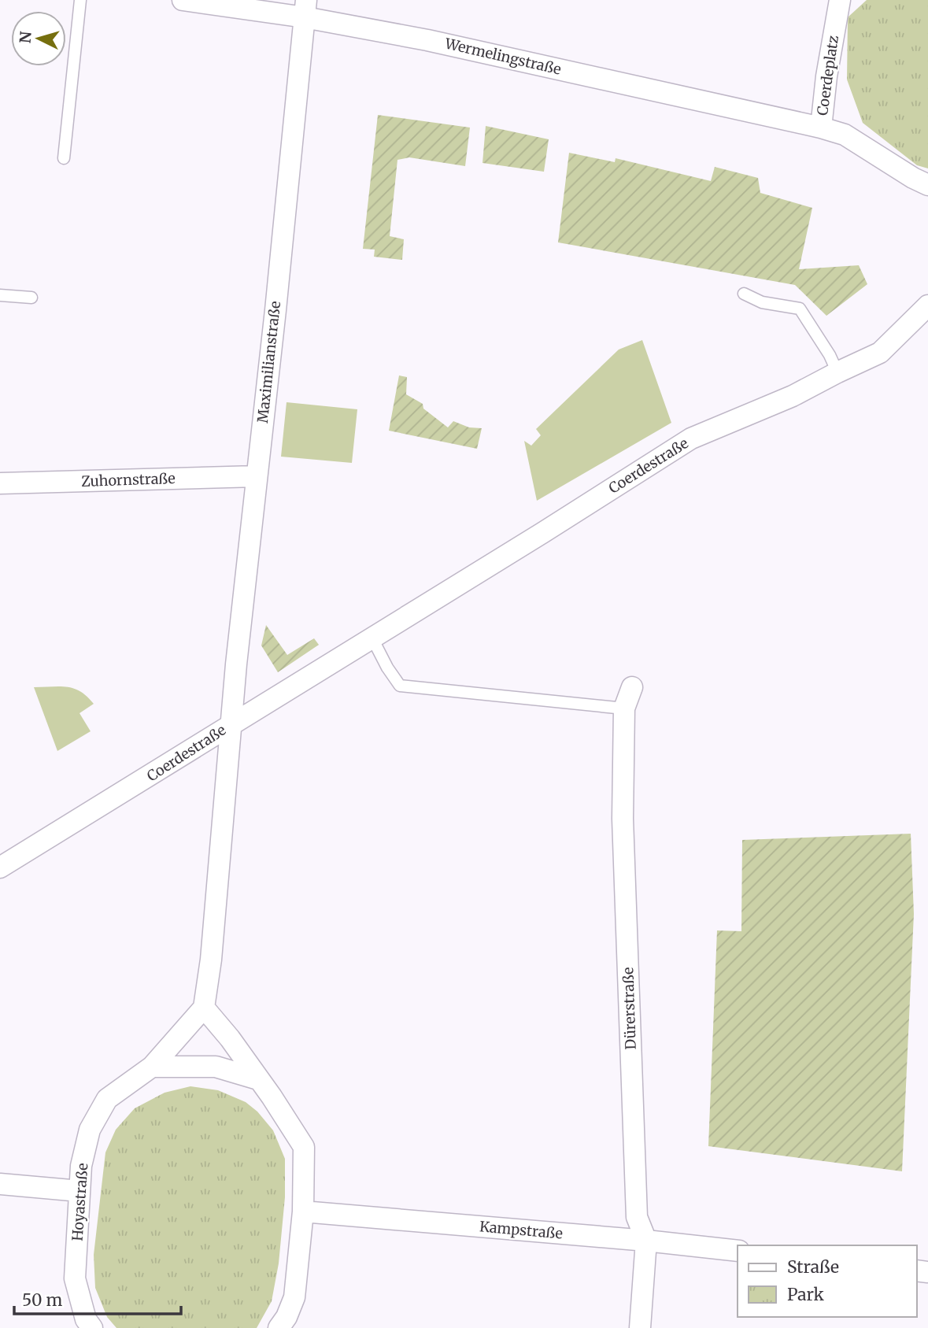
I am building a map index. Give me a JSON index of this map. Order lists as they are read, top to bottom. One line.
{"streets":{"street":["Wermelingstraße","Coerdeplatz","Maximilianstraße","Coerdestraße","Zuhornstraße","Dürerstraße","Hoyastraße","Kampstraße"]},"crossings":[["Wermelingstraße","Coerdeplatz"],["Wermelingstraße","Maximilianstraße"],["Maximilianstraße","Coerdestraße"],["Maximilianstraße","Zuhornstraße"],["Dürerstraße","Kampstraße"]],"legend":["Straße","Park"],"scale_bar":"50 m","north":"left"}
